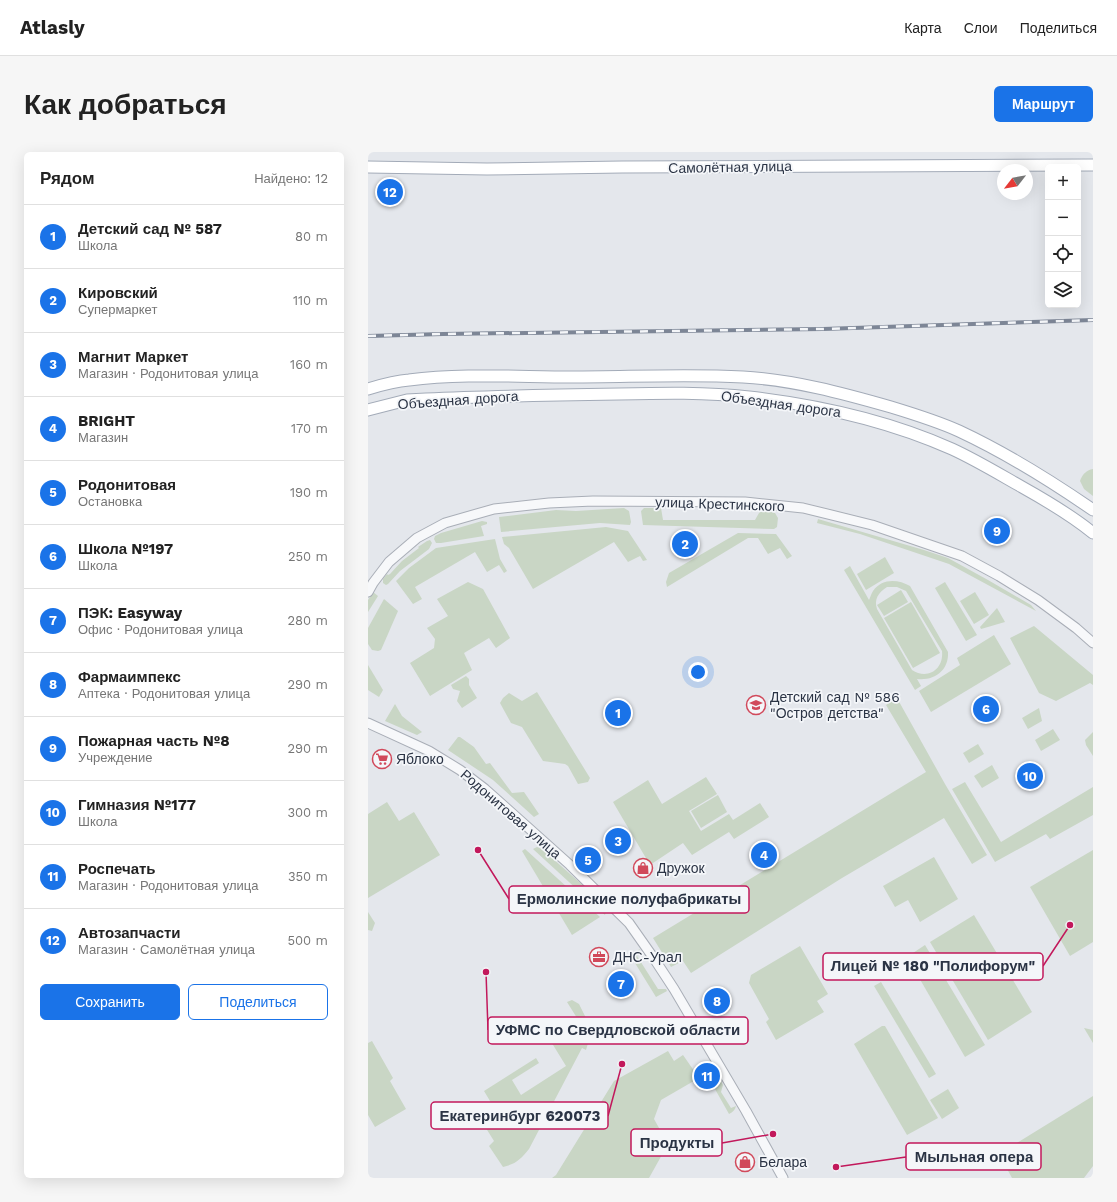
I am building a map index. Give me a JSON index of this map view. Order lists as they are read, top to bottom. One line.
{"streets":{"main road":["Самолётная улица","Объездная дорога"],"street":["улица Крестинского","Родонитовая улица"]},"places":{"school or university":["Детский сад № 586 \"Остров детства\""],"supermarket":["Яблоко"],"other":["Ермолинские полуфабрикаты","Лицей № 180 \"Полифорум\"","УФМС по Свердловской области","Екатеринбург 620073","Продукты","Мыльная опера"],"shop":["Дружок","Белара"],"office":["ДНС-Урал"]},"north":"bottom left","page":{"header":"Atlasly","nav":["Карта","Слои","Поделиться"],"buttons":["Маршрут",["Сохранить","Поделиться"]],"title":"Как добраться","heading":["Рядом","Найдено: 12"],"map_buttons":["+","−"],"pins":["12","9","2","6","1","10","3","4","5","7","8","11"],"list":[{"mark":"1","name":"Детский сад № 587","note":"Школа","value":"80 m"},{"mark":"2","name":"Кировский","note":"Супермаркет","value":"110 m"},{"mark":"3","name":"Магнит Маркет","note":"Магазин · Родонитовая улица","value":"160 m"},{"mark":"4","name":"BRIGHT","note":"Магазин","value":"170 m"},{"mark":"5","name":"Родонитовая","note":"Остановка","value":"190 m"},{"mark":"6","name":"Школа №197","note":"Школа","value":"250 m"},{"mark":"7","name":"ПЭК: Easyway","note":"Офис · Родонитовая улица","value":"280 m"},{"mark":"8","name":"Фармаимпекс","note":"Аптека · Родонитовая улица","value":"290 m"},{"mark":"9","name":"Пожарная часть №8","note":"Учреждение","value":"290 m"},{"mark":"10","name":"Гимназия №177","note":"Школа","value":"300 m"},{"mark":"11","name":"Роспечать","note":"Магазин · Родонитовая улица","value":"350 m"},{"mark":"12","name":"Автозапчасти","note":"Магазин · Самолётная улица","value":"500 m"}]}}
